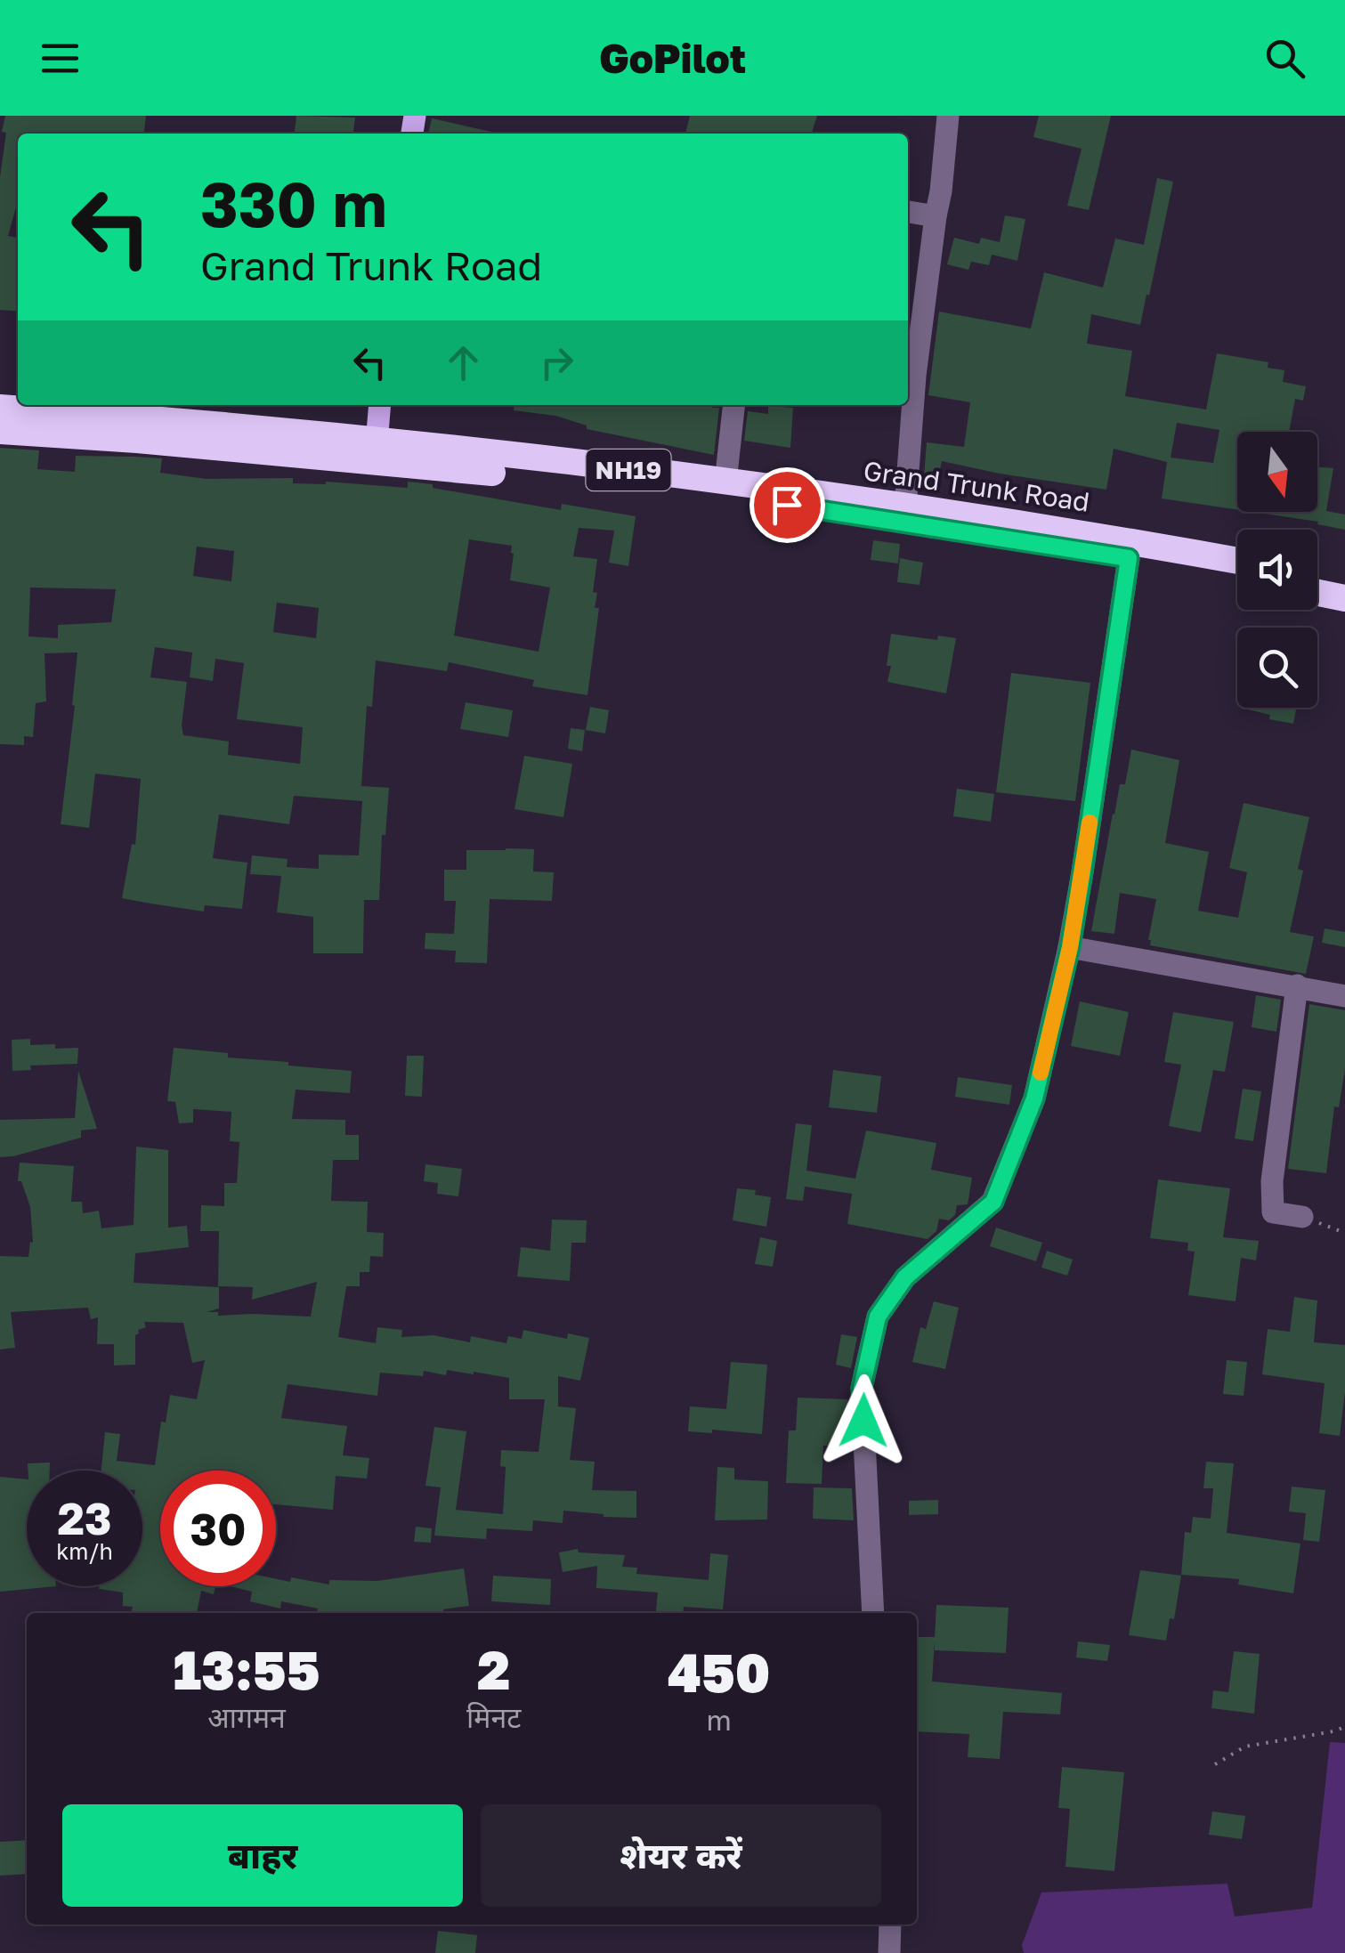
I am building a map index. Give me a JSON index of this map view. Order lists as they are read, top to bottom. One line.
{"streets":{"highway":["NH19","Grand Trunk Road"]},"north":"bottom","page":{"header":"GoPilot","turn":["330 m","Grand Trunk Road"],"speed":"23 km/h","limit":"30","eta":["13:55","आगमन","2","मिनट","450","m"],"buttons":["बाहर","शेयर करें"]}}
